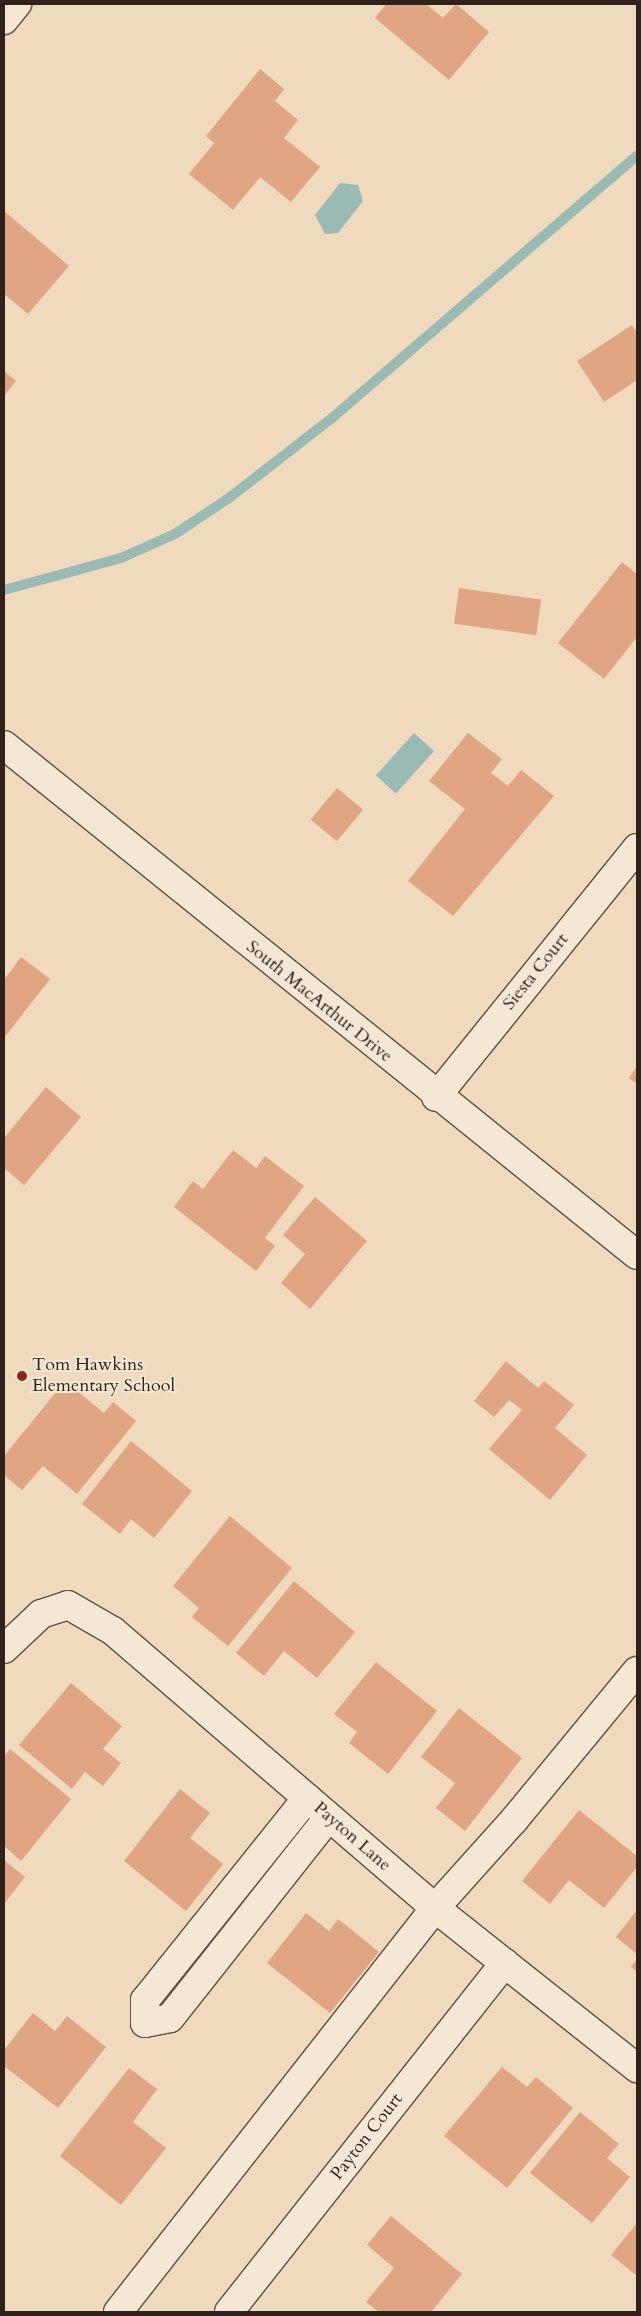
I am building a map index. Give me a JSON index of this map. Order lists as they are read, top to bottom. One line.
{"streets":{"street":["Siesta Court","South MacArthur Drive","Payton Lane","Payton Court"]},"crossings":[["Siesta Court","South MacArthur Drive"],["Payton Lane","Payton Court"]],"places":["Tom Hawkins Elementary School"]}
